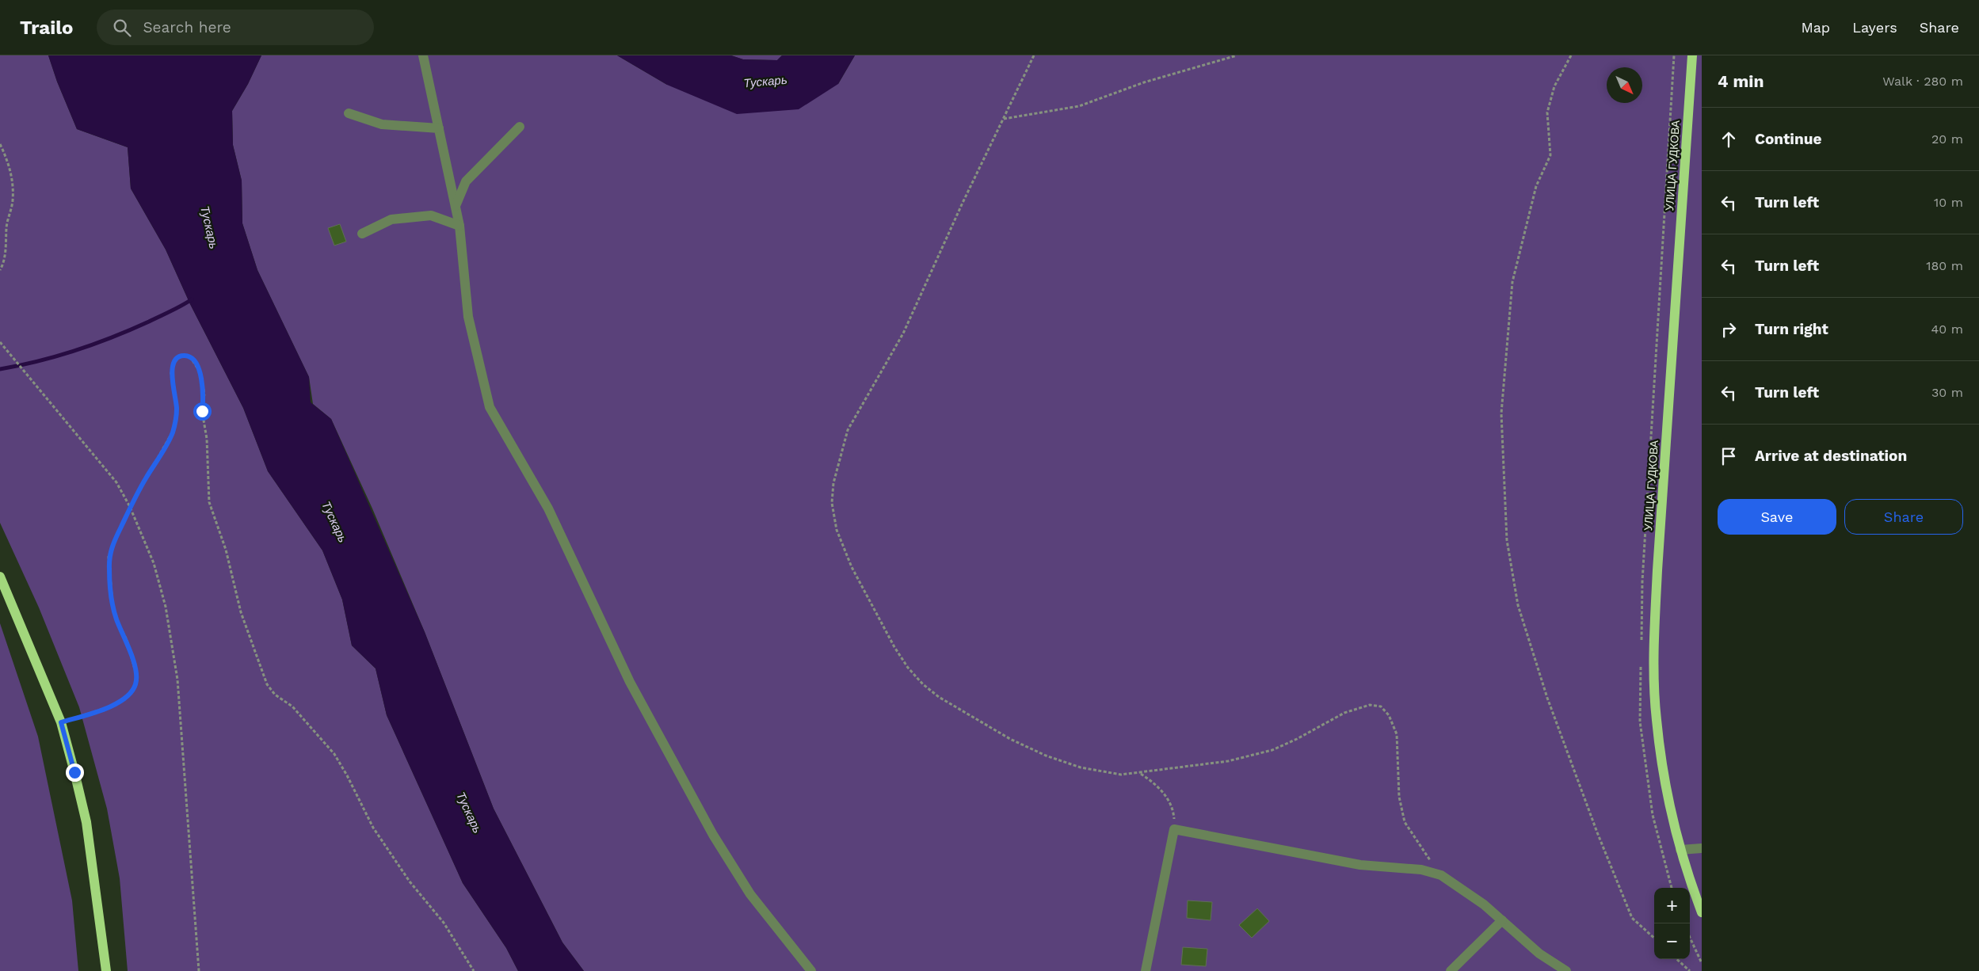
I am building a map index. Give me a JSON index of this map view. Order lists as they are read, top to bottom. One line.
{"streets":{"main road":["УЛИЦА ГУДКОВА"]},"water":["Тускарь"],"north":"bottom right","page":{"header":"Trailo","search":"Search here","nav":["Map","Layers","Share"],"heading":["4 min","Walk · 280 m"],"list":[["Continue","20 m"],["Turn left","10 m"],["Turn left","180 m"],["Turn right","40 m"],["Turn left","30 m"],"Arrive at destination"],"buttons":["Save","Share"],"map_buttons":["+","−"]}}
